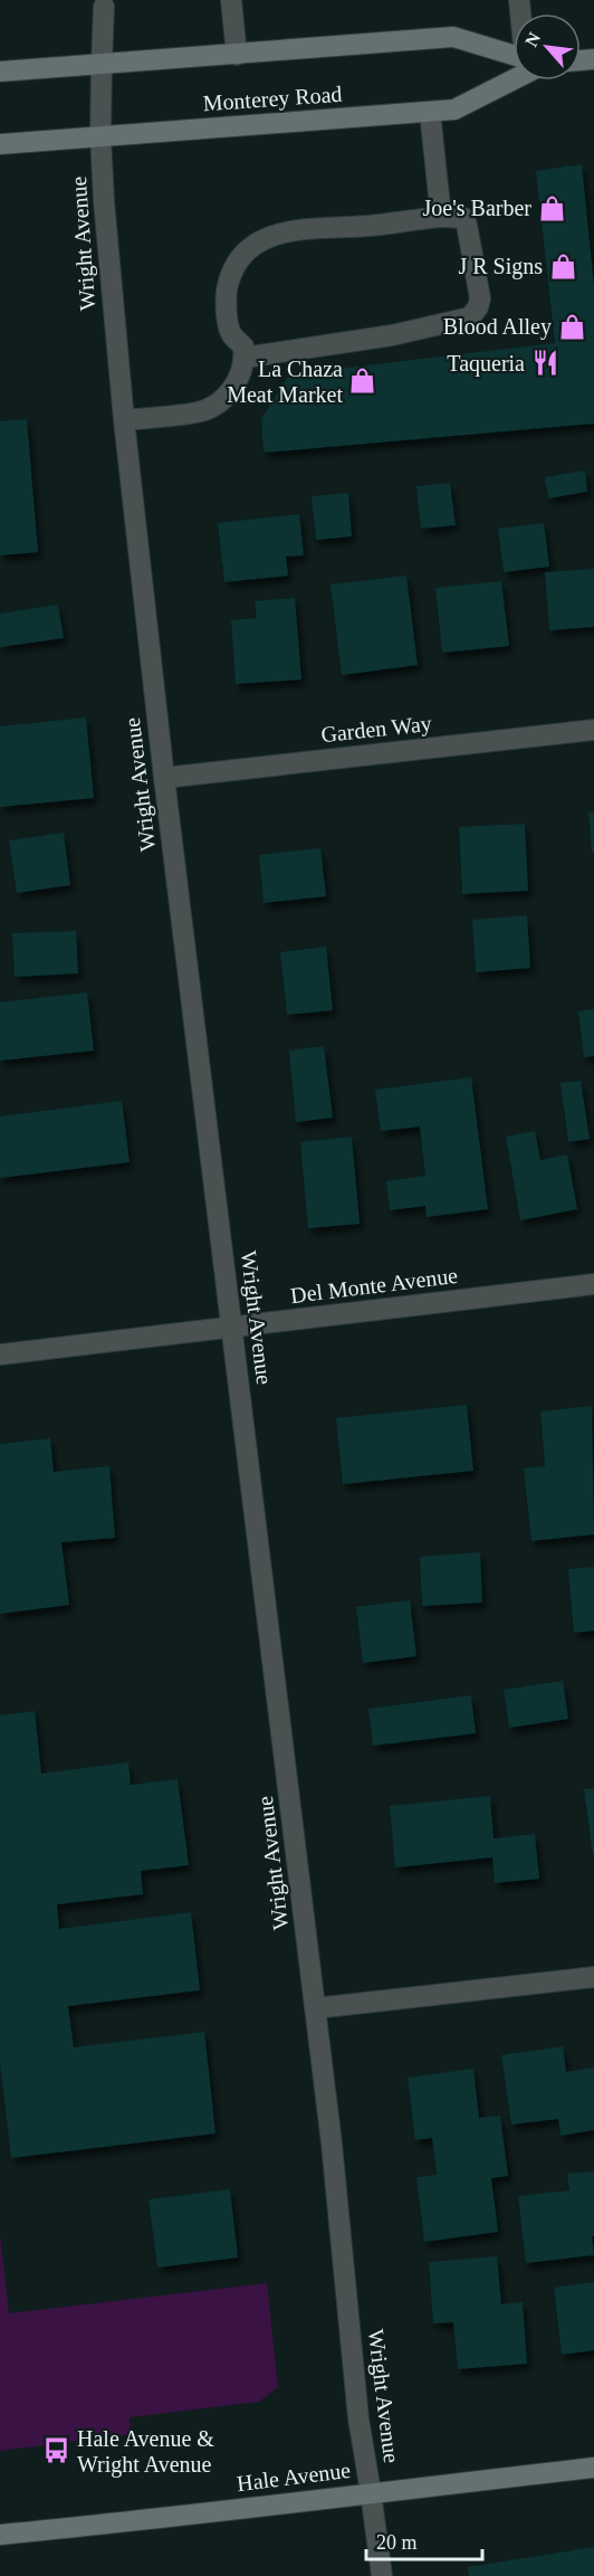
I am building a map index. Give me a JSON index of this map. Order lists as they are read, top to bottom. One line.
{"streets":{"main road":["Monterey Road","Hale Avenue"],"street":["Wright Avenue","Garden Way","Del Monte Avenue"]},"crossings":[["Monterey Road","Wright Avenue"],["Wright Avenue","Garden Way"],["Wright Avenue","Del Monte Avenue"],["Wright Avenue","Hale Avenue"]],"places":{"shop":["Joe's Barber","J R Signs","Blood Alley","La Chaza Meat Market"],"restaurant":["Taqueria"],"bus stop":["Hale Avenue & Wright Avenue"]},"scale_bar":"20 m","north":"top left"}
